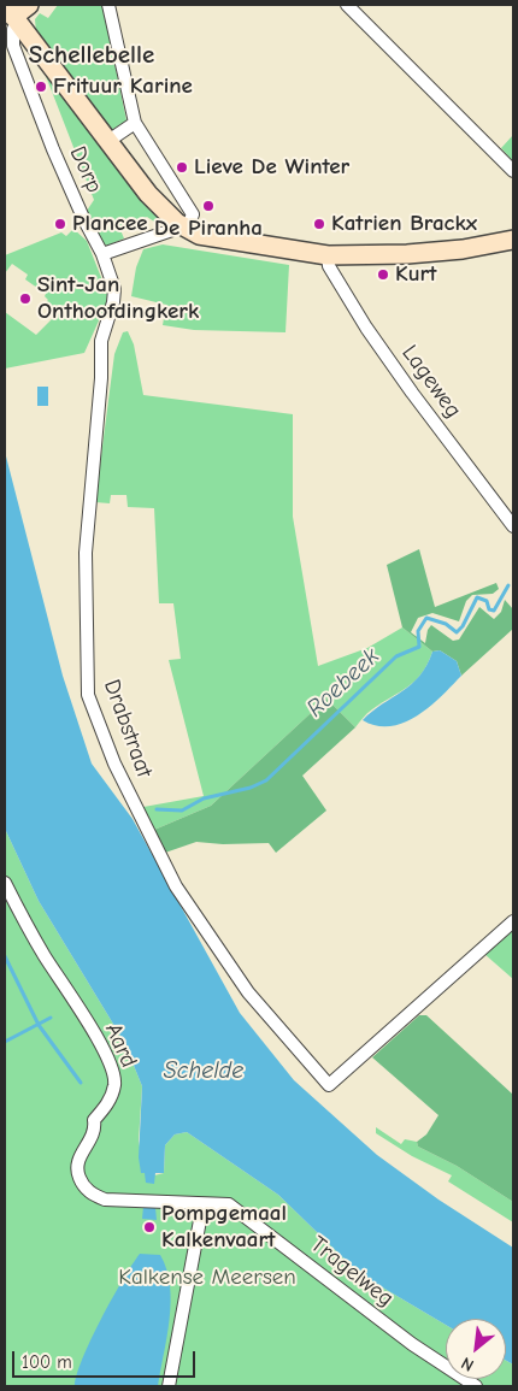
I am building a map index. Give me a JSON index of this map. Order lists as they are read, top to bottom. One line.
{"streets":{"street":["Dorp","Lageweg","Drabstraat","Aard","Tragelweg"]},"crossings":[["Dorp","Drabstraat"],["Aard","Tragelweg"]],"districts":["Schellebelle"],"water":["Roebeek","Schelde"],"parks":["Kalkense Meersen"],"places":["Frituur Karine","Lieve De Winter","De Piranha","Plancee","Katrien Brackx","Kurt","Sint-Jan Onthoofdingkerk","Pompgemaal Kalkenvaart"],"scale_bar":"100 m","north":"bottom left"}
